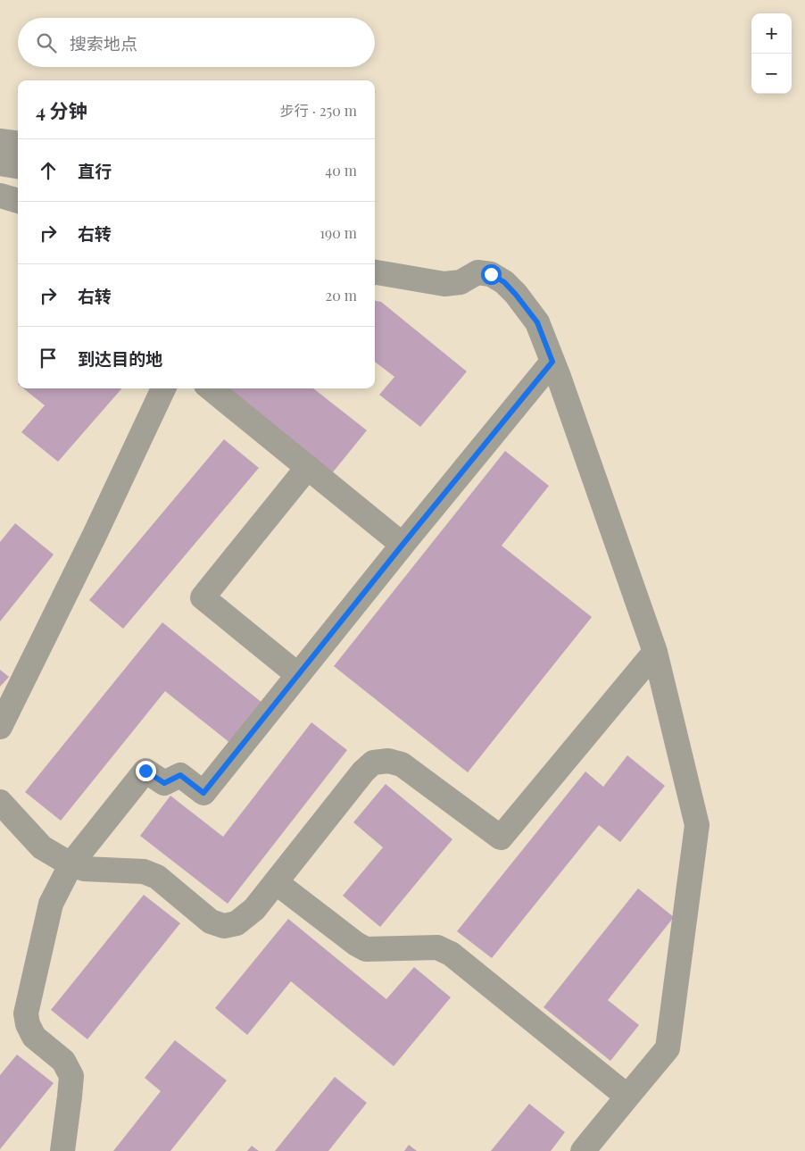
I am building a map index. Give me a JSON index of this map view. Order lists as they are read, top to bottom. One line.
{"page":{"map_buttons":["+","−"],"search":"搜索地点","heading":["4 分钟","步行 · 250 m"],"list":[["直行","40 m"],["右转","190 m"],["右转","20 m"],"到达目的地"]}}
